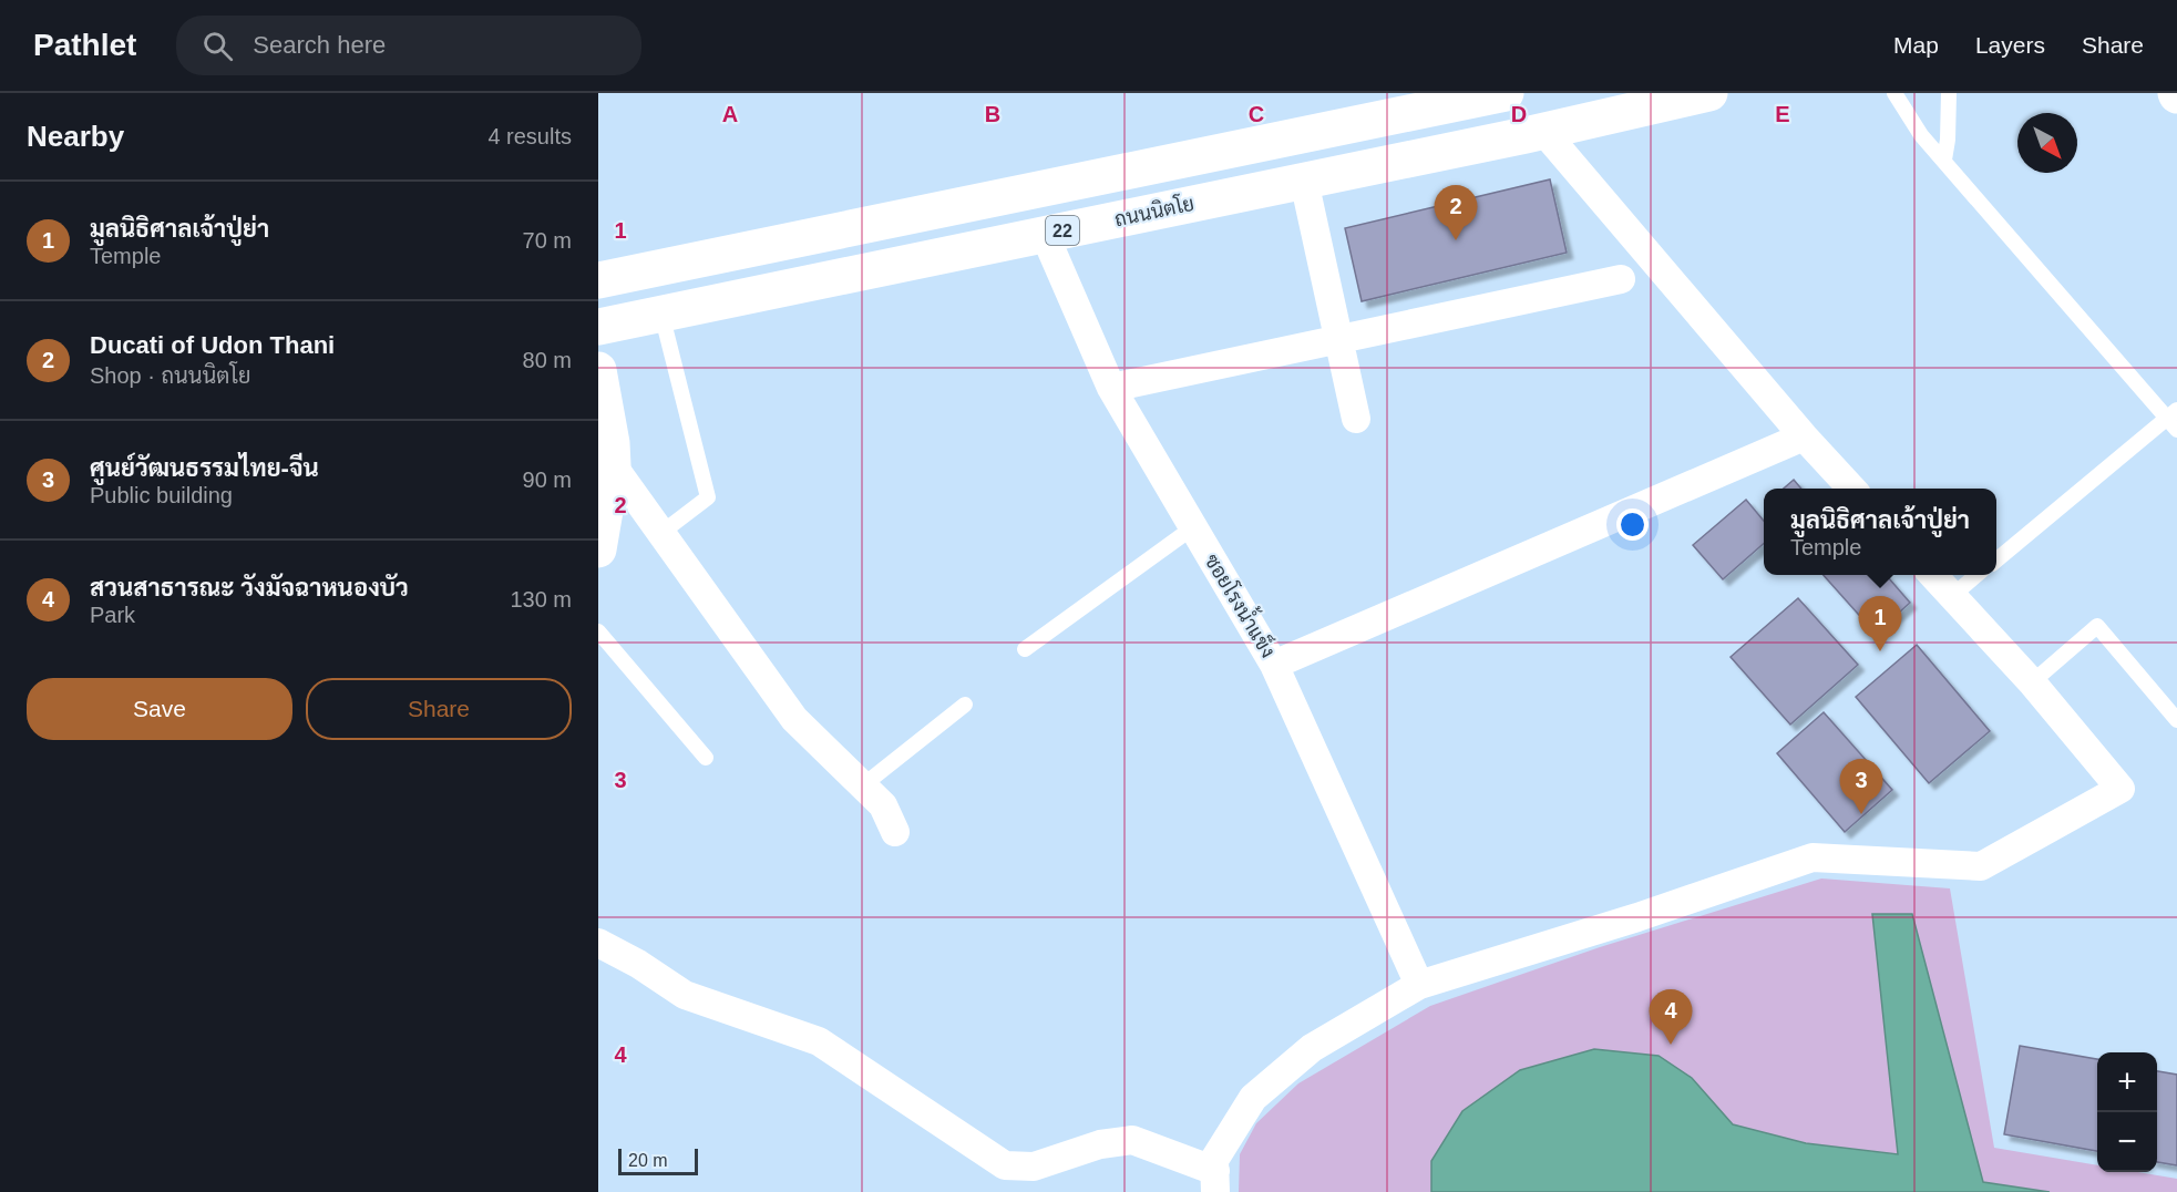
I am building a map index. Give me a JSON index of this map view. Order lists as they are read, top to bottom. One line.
{"streets":{"main road":["ถนนนิตโย","22"],"street":["ซอยโรงน้ำแข็ง"]},"crossings":[["ถนนนิตโย","ซอยโรงน้ำแข็ง"]],"scale_bar":"20 m","north":"bottom right","page":{"header":"Pathlet","search":"Search here","nav":["Map","Layers","Share"],"heading":["Nearby","4 results"],"list":[{"mark":"1","name":"มูลนิธิศาลเจ้าปู่ย่า","note":"Temple","value":"70 m"},{"mark":"2","name":"Ducati of Udon Thani","note":"Shop · ถนนนิตโย","value":"80 m"},{"mark":"3","name":"ศูนย์วัฒนธรรมไทย-จีน","note":"Public building","value":"90 m"},{"mark":"4","name":"สวนสาธารณะ วังมัจฉาหนองบัว","note":"Park","value":"130 m"}],"pins":["2","1","3","4"],"popup":["มูลนิธิศาลเจ้าปู่ย่า","Temple"],"buttons":["Save","Share"],"map_buttons":["+","−"],"scale":"20 m"},"grid":{"columns":["A","B","C","D","E"],"rows":["1","2","3","4"]}}
